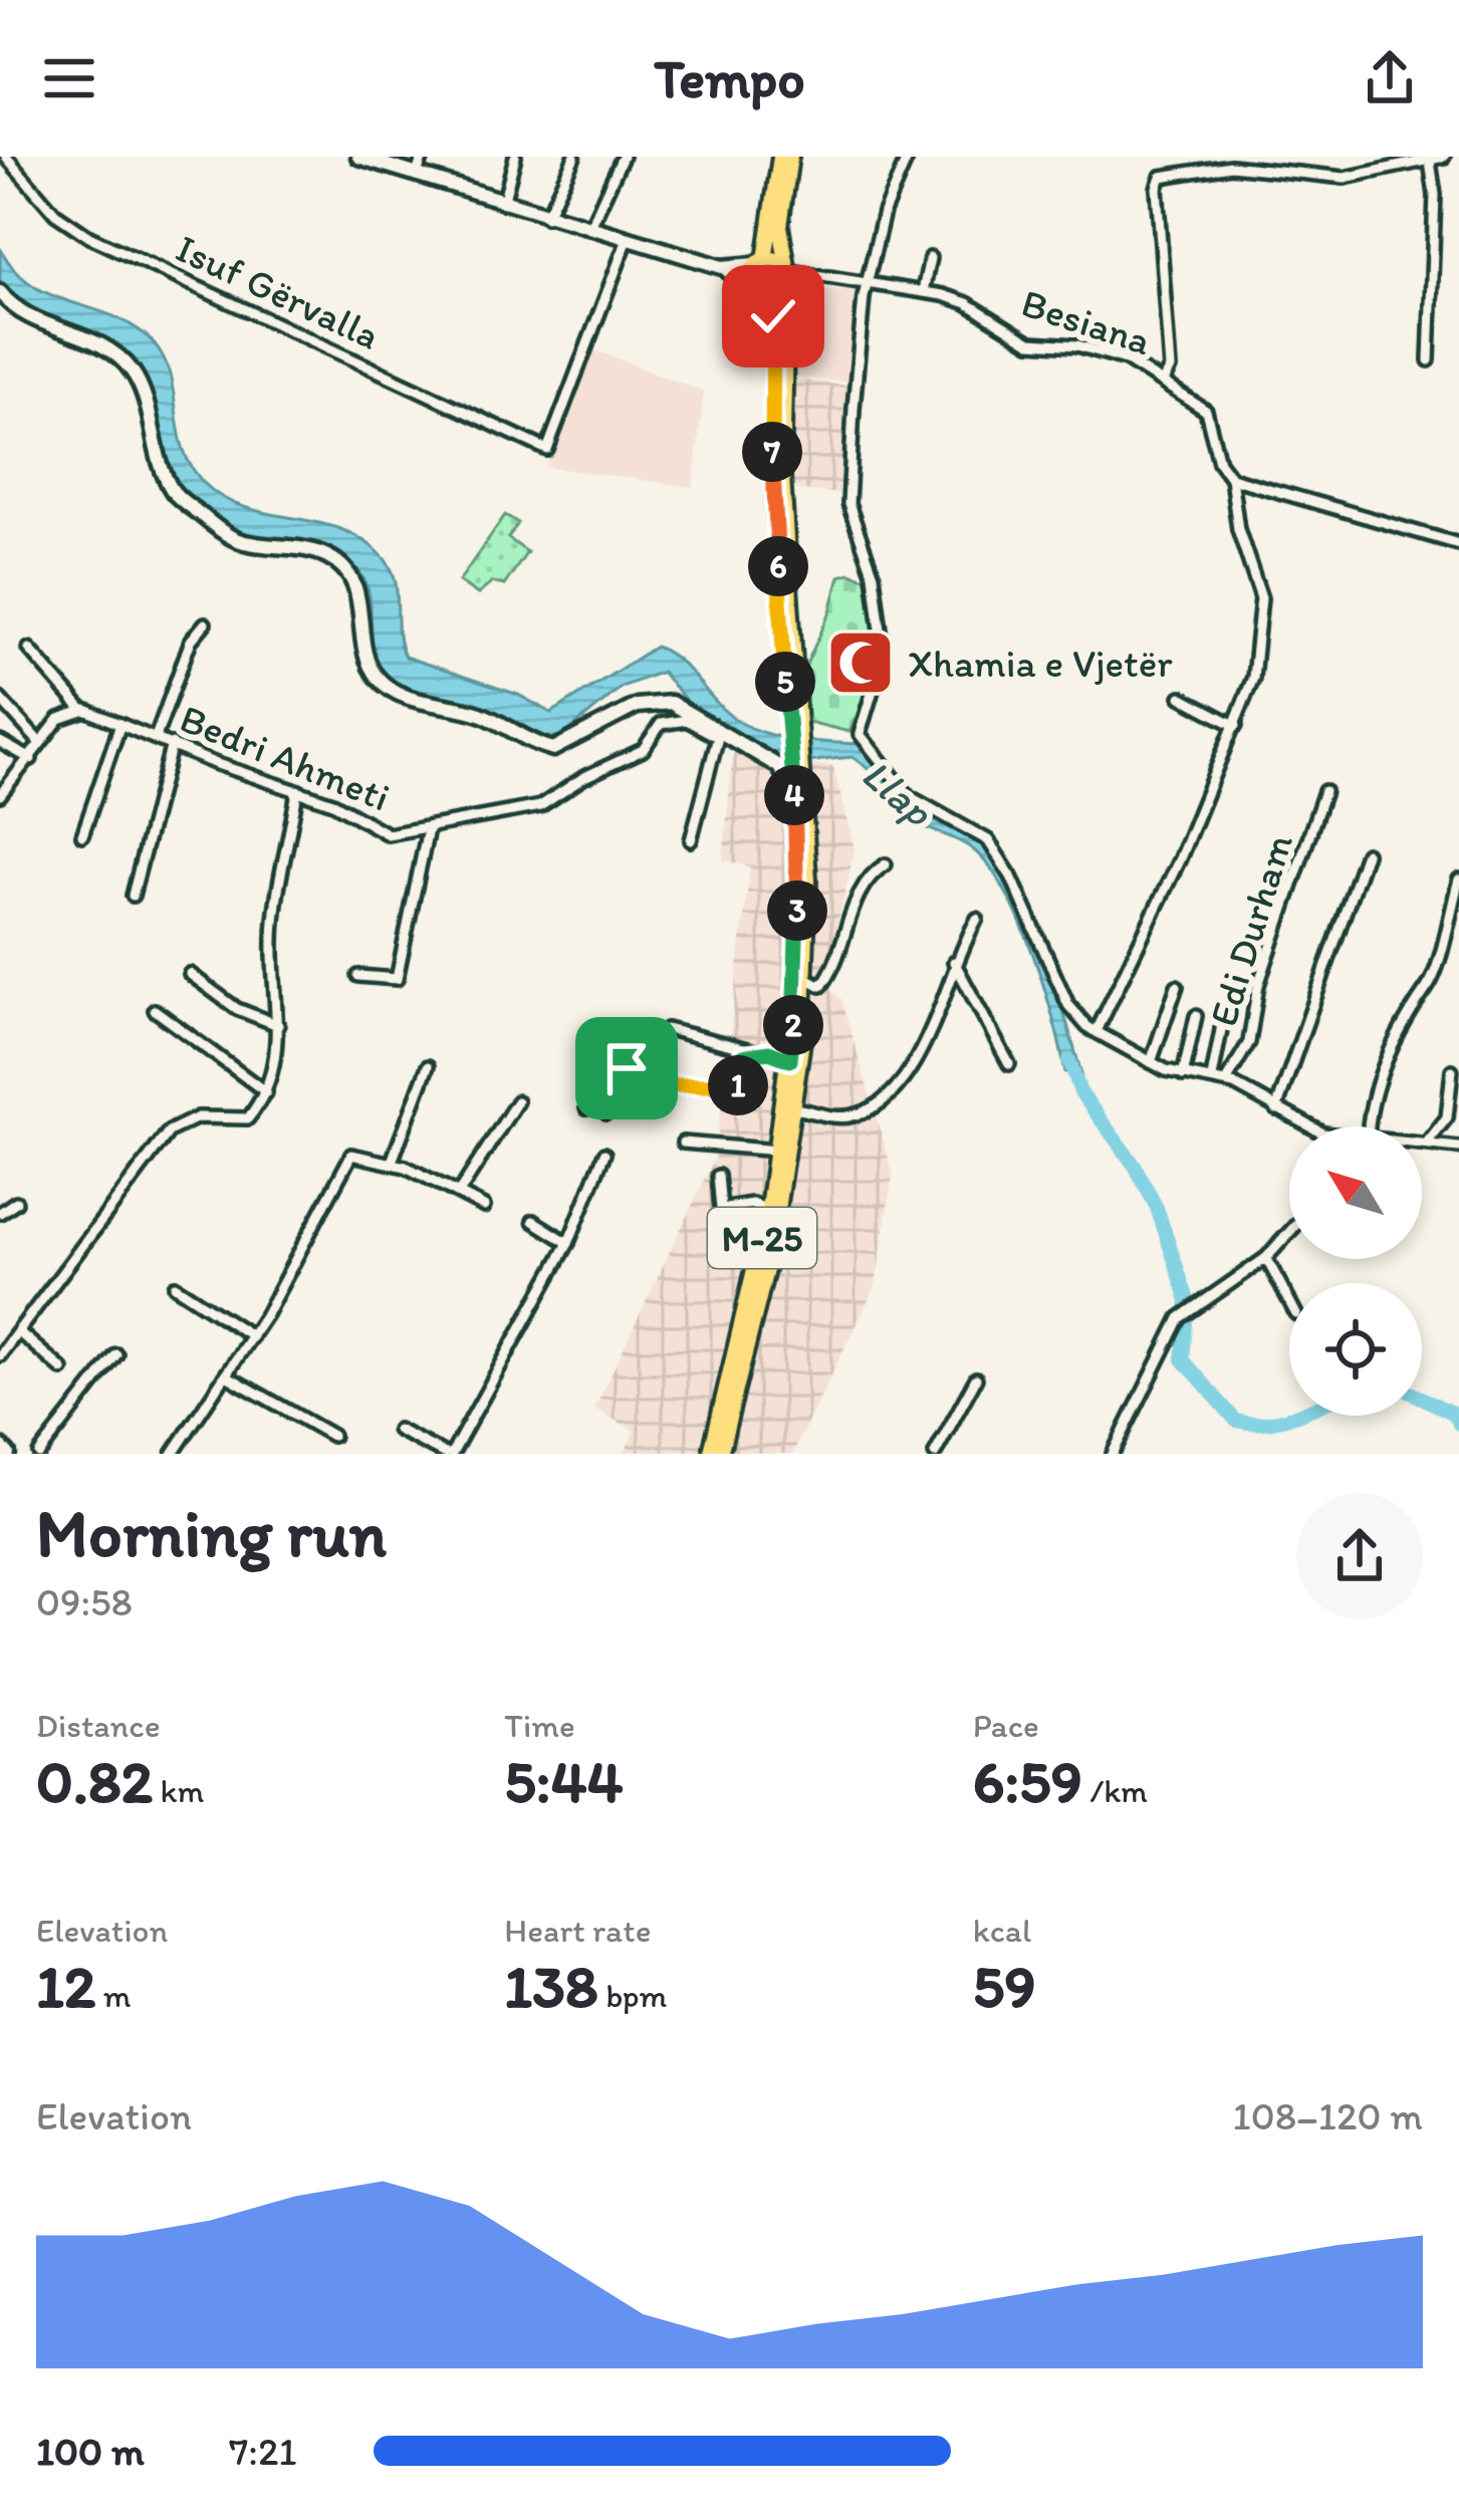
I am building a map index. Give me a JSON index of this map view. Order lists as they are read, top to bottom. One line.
{"streets":{"main road":["M-25"],"street":["Isuf Gërvalla","Besiana","Bedri Ahmeti","Edi Durham"]},"crossings":[["Besiana","M-25"]],"water":["Llap"],"places":{"mosque":["Xhamia e Vjetër"]},"north":"top left","page":{"header":"Tempo","pins":["7","6","5","4","3","2","1"],"heading":["Morning run","09:58"],"stats":[["Distance","0.82 km"],["Time","5:44"],["Pace","6:59 /km"],["Elevation","12 m"],["Heart rate","138 bpm"],["kcal","59"]],"chart":["Elevation","108–120 m"],"list":[{"name":"100 m","note":"7:21"}]}}
